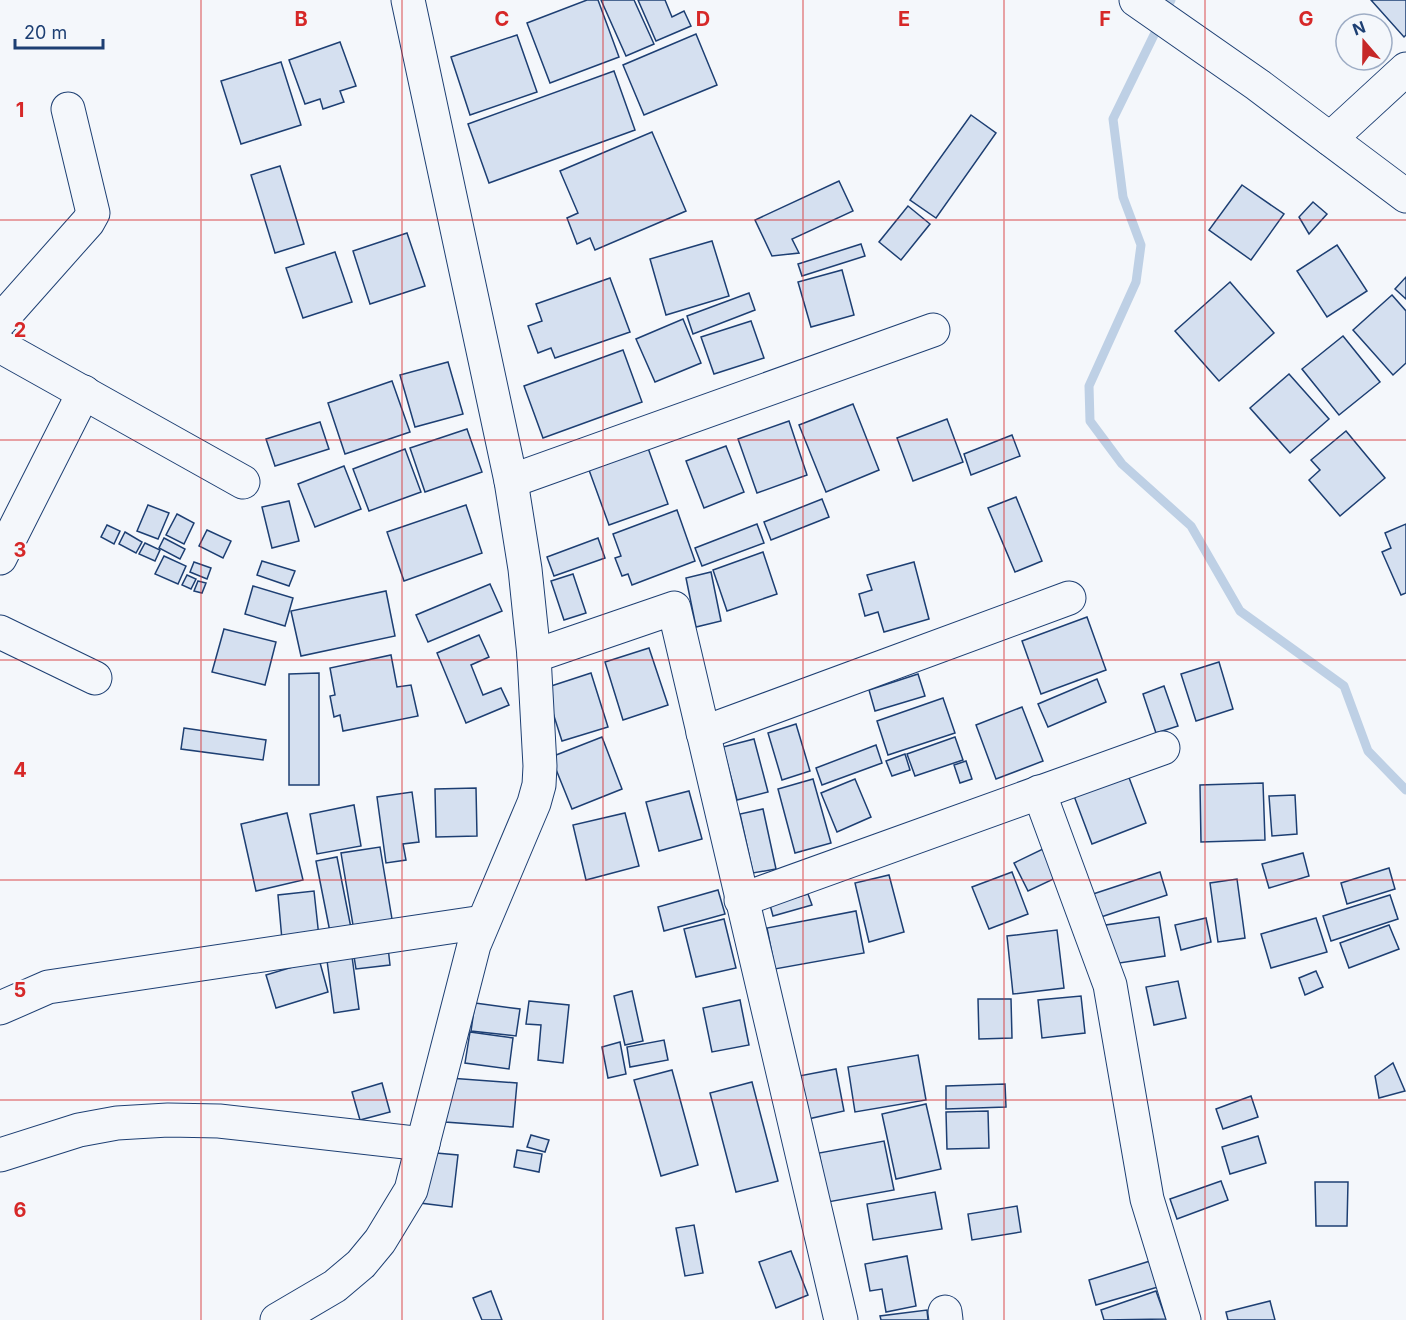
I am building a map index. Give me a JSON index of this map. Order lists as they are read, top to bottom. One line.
{"scale_bar":"20 m","north":"top","grid":{"columns":["B","C","D","E","F","G"],"rows":["1","2","3","4","5","6"]}}
